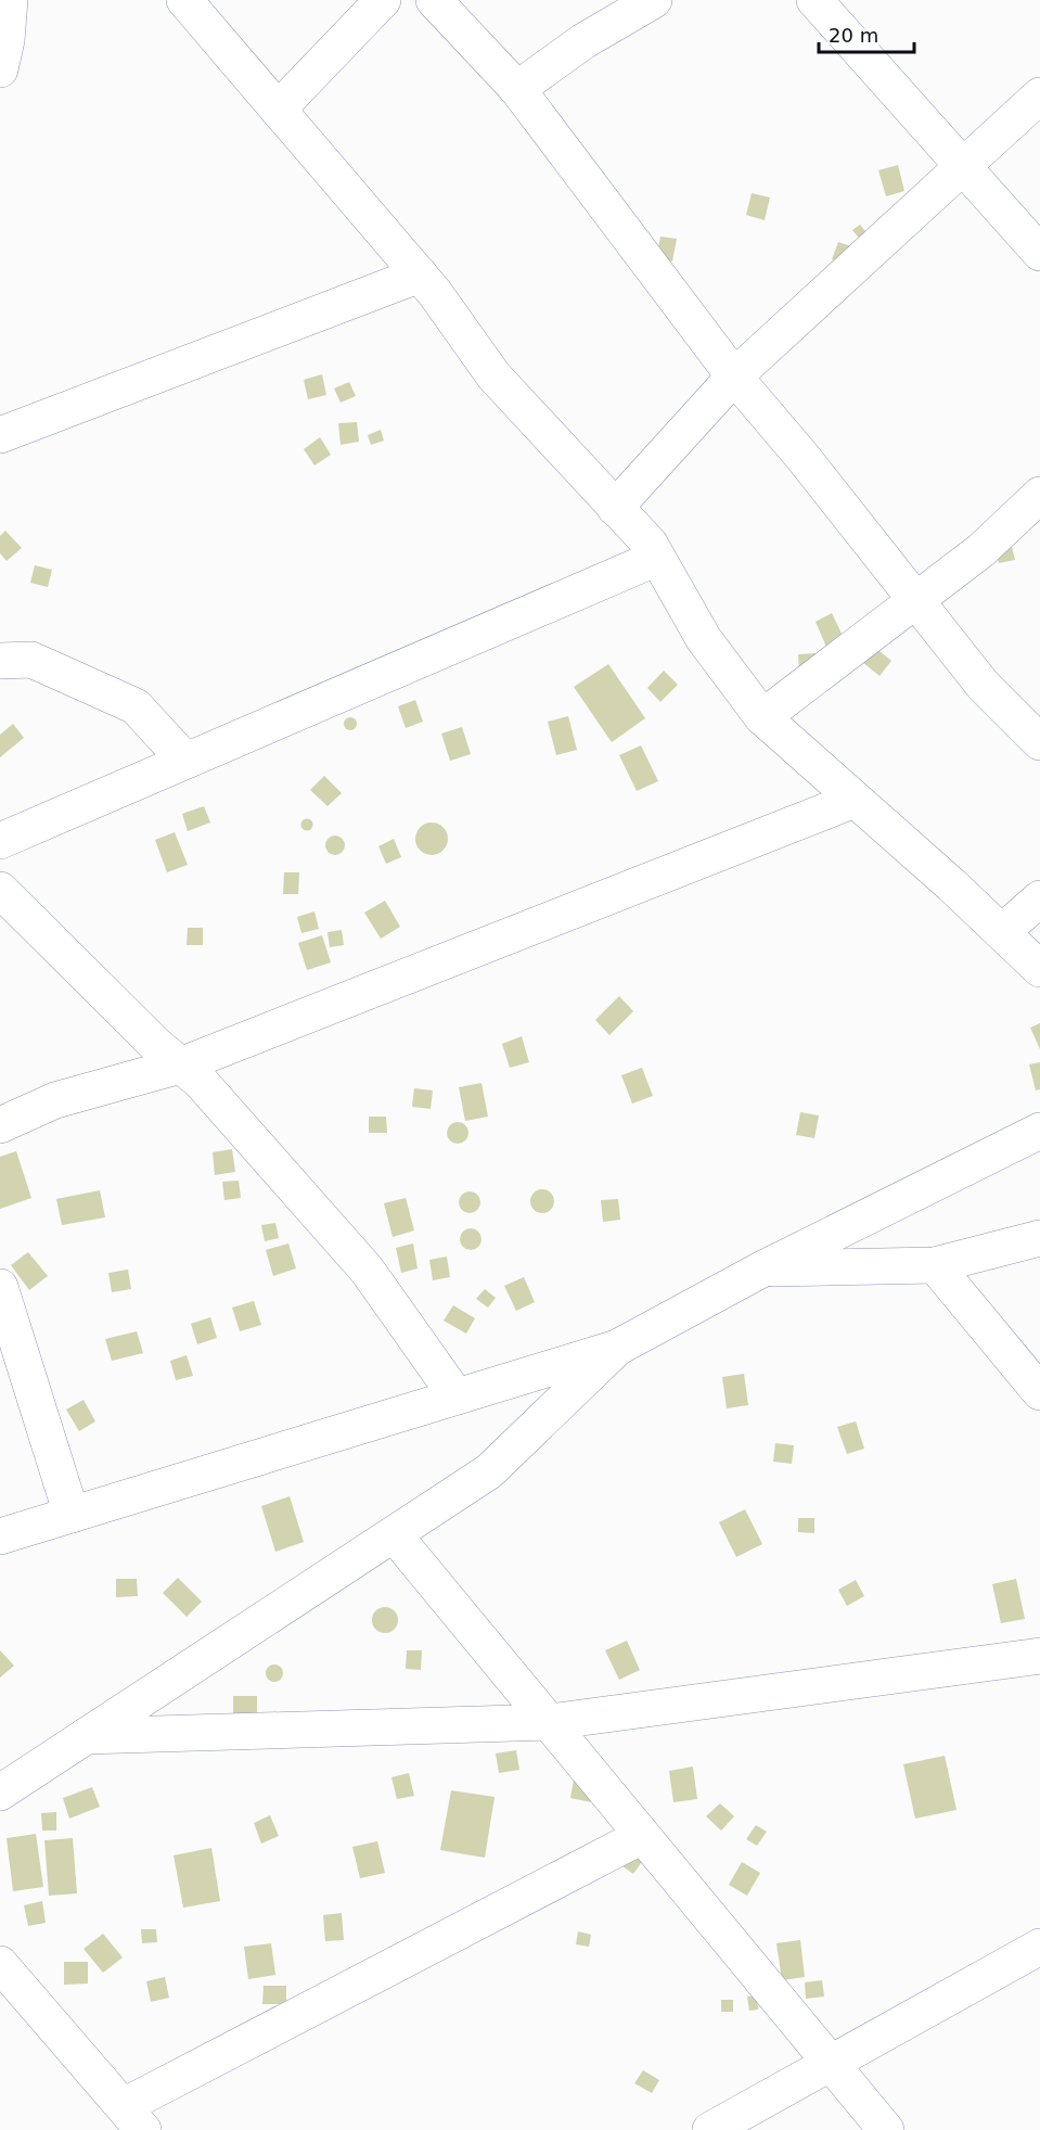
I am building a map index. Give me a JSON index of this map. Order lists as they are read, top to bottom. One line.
{"scale_bar":"20 m"}
